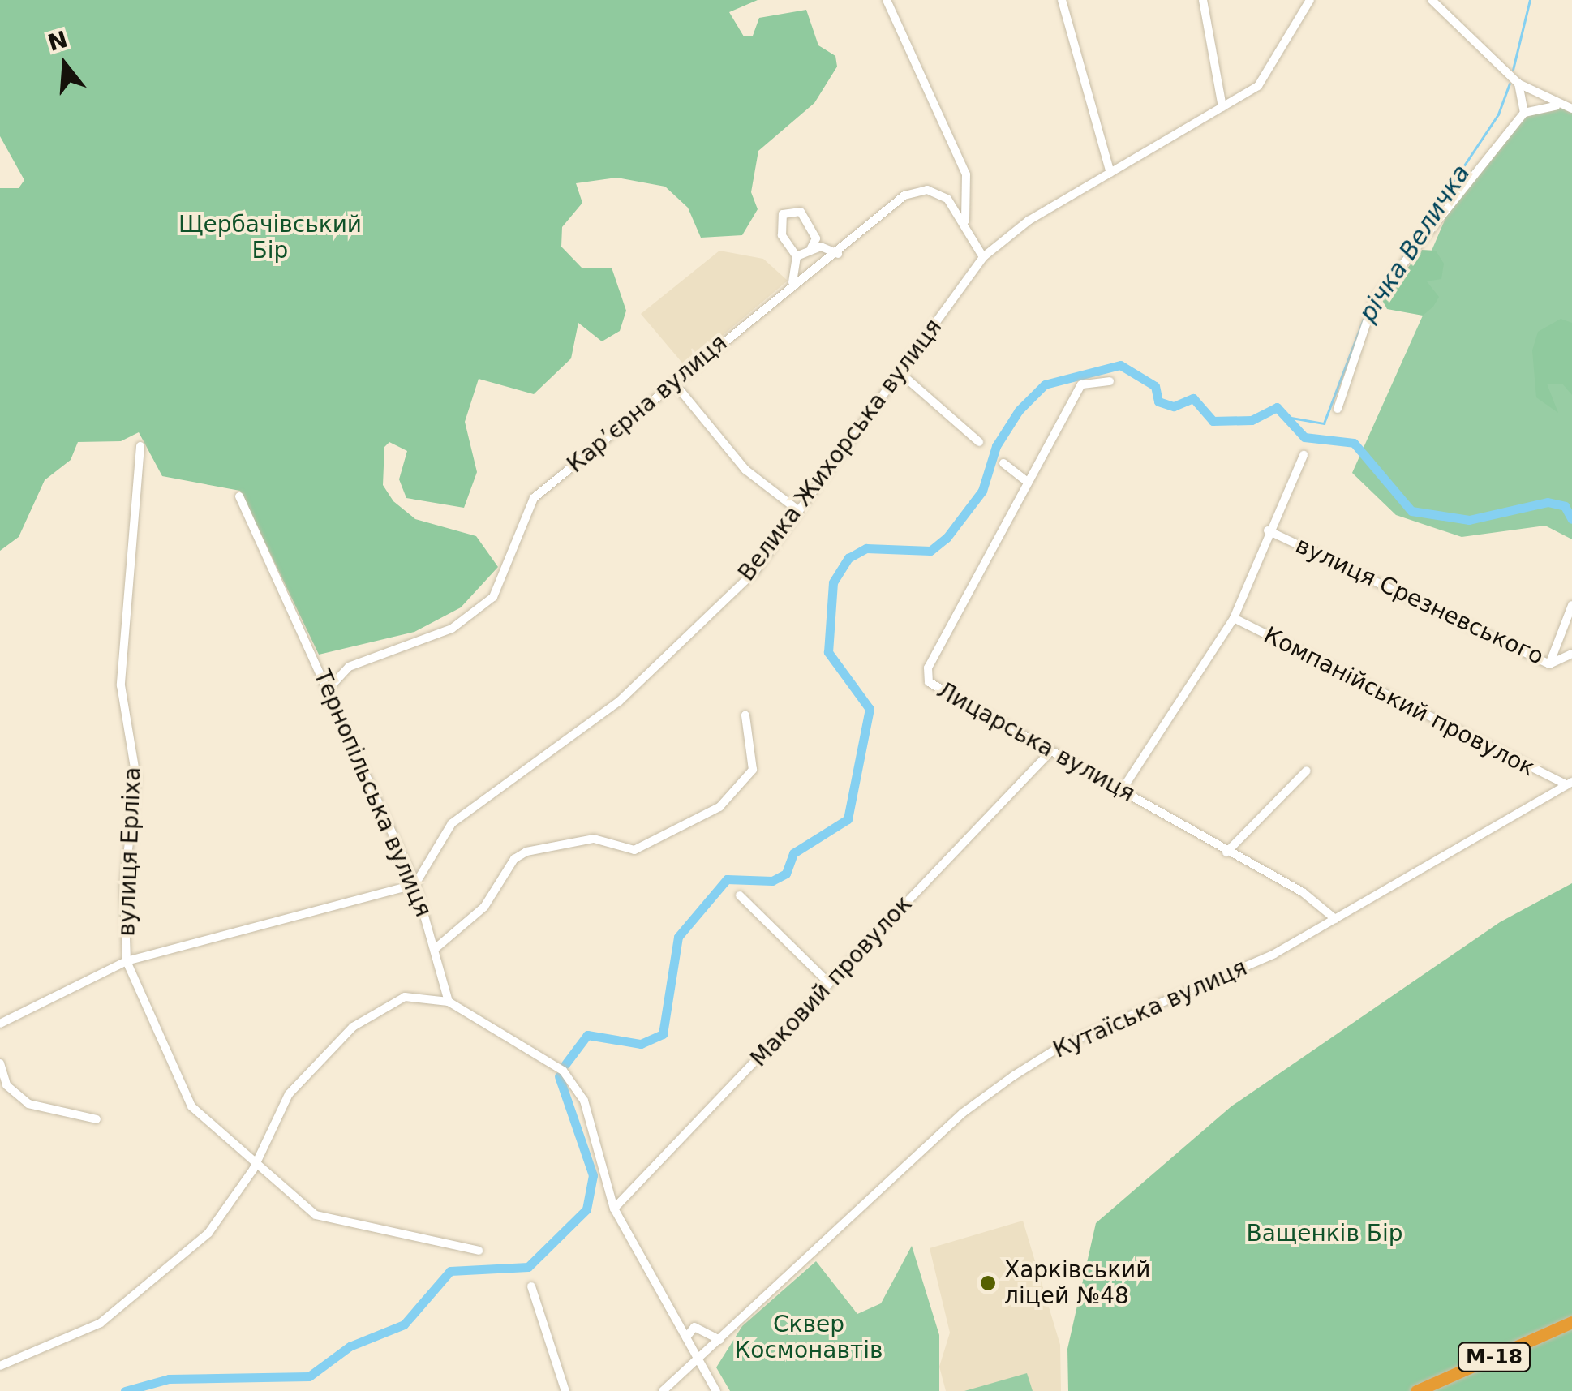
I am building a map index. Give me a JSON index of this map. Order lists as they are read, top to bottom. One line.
{"streets":{"highway":["М-18"],"street":["Кар’єрна вулиця","Велика Жихорська вулиця","вулиця Срезневського","Компанійський провулок","Лицарська вулиця","Тернопільська вулиця","вулиця Ерліха","Маковий провулок","Кутаїська вулиця"]},"crossings":[["Кар’єрна вулиця","Велика Жихорська вулиця"],["Кар’єрна вулиця","Тернопільська вулиця"],["Велика Жихорська вулиця","Тернопільська вулиця"],["Компанійський провулок","Кутаїська вулиця"],["Лицарська вулиця","Маковий провулок"],["Лицарська вулиця","Кутаїська вулиця"]],"water":["річка Величка"],"parks":["Щербачівський Бір","Ващенків Бір","Сквер Космонавтів"],"places":["Харківський ліцей №48"],"north":"top"}
